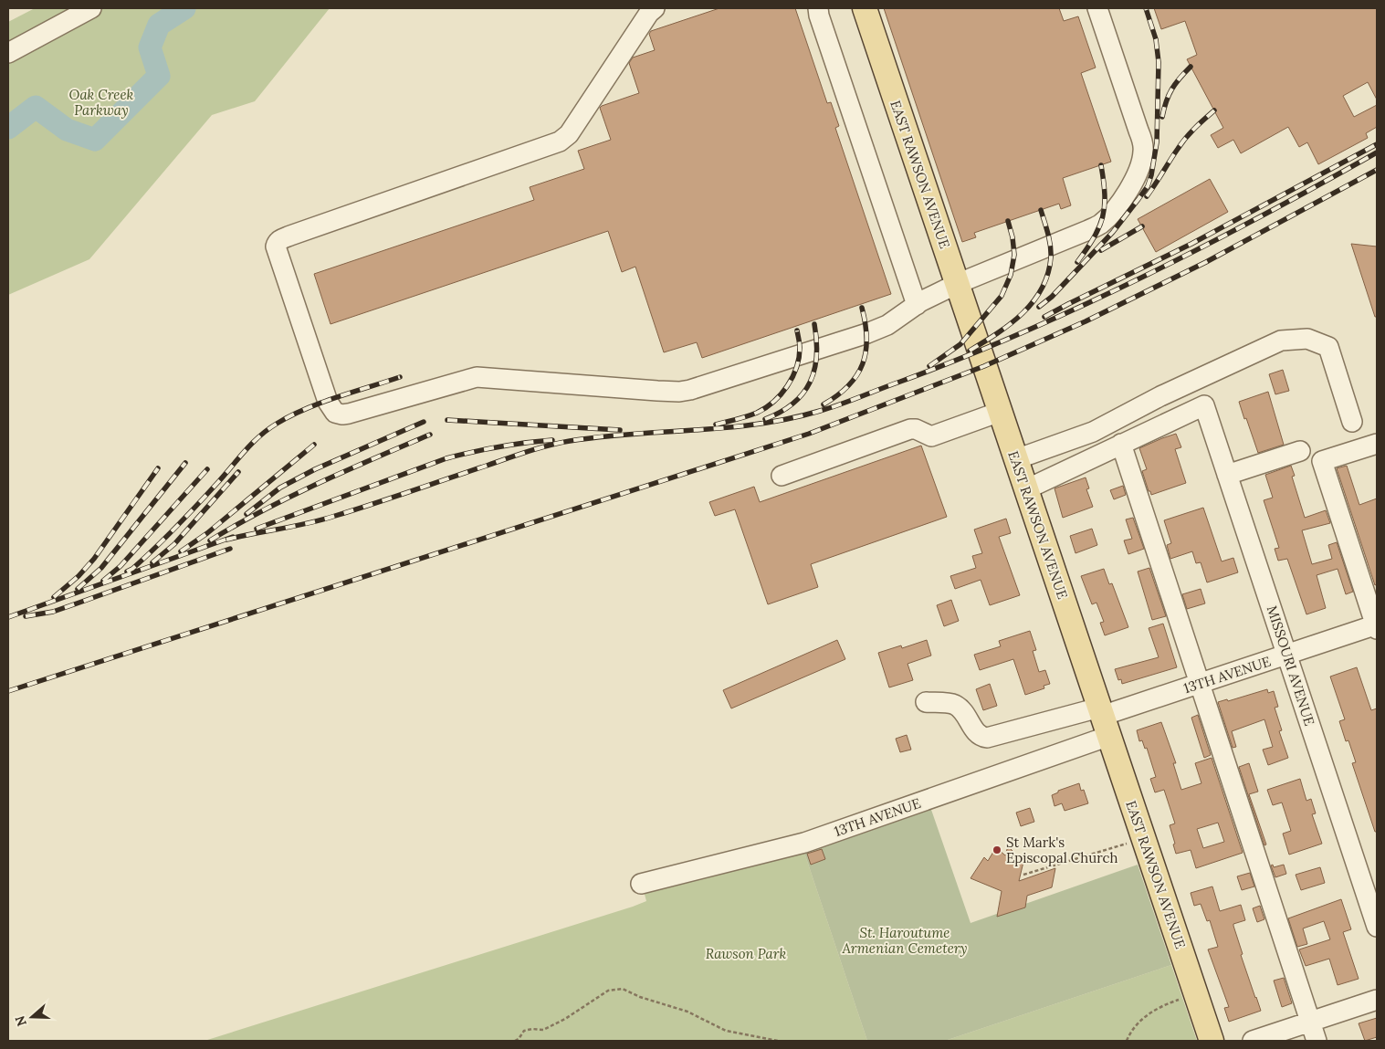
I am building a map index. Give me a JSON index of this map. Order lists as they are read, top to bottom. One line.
{"streets":{"main road":["EAST RAWSON AVENUE"],"street":["MISSOURI AVENUE","13TH AVENUE"]},"crossings":[["EAST RAWSON AVENUE","13TH AVENUE"],["MISSOURI AVENUE","13TH AVENUE"]],"parks":["Oak Creek Parkway","St. Haroutume Armenian Cemetery","Rawson Park"],"places":["St Mark's Episcopal Church"],"north":"left"}
